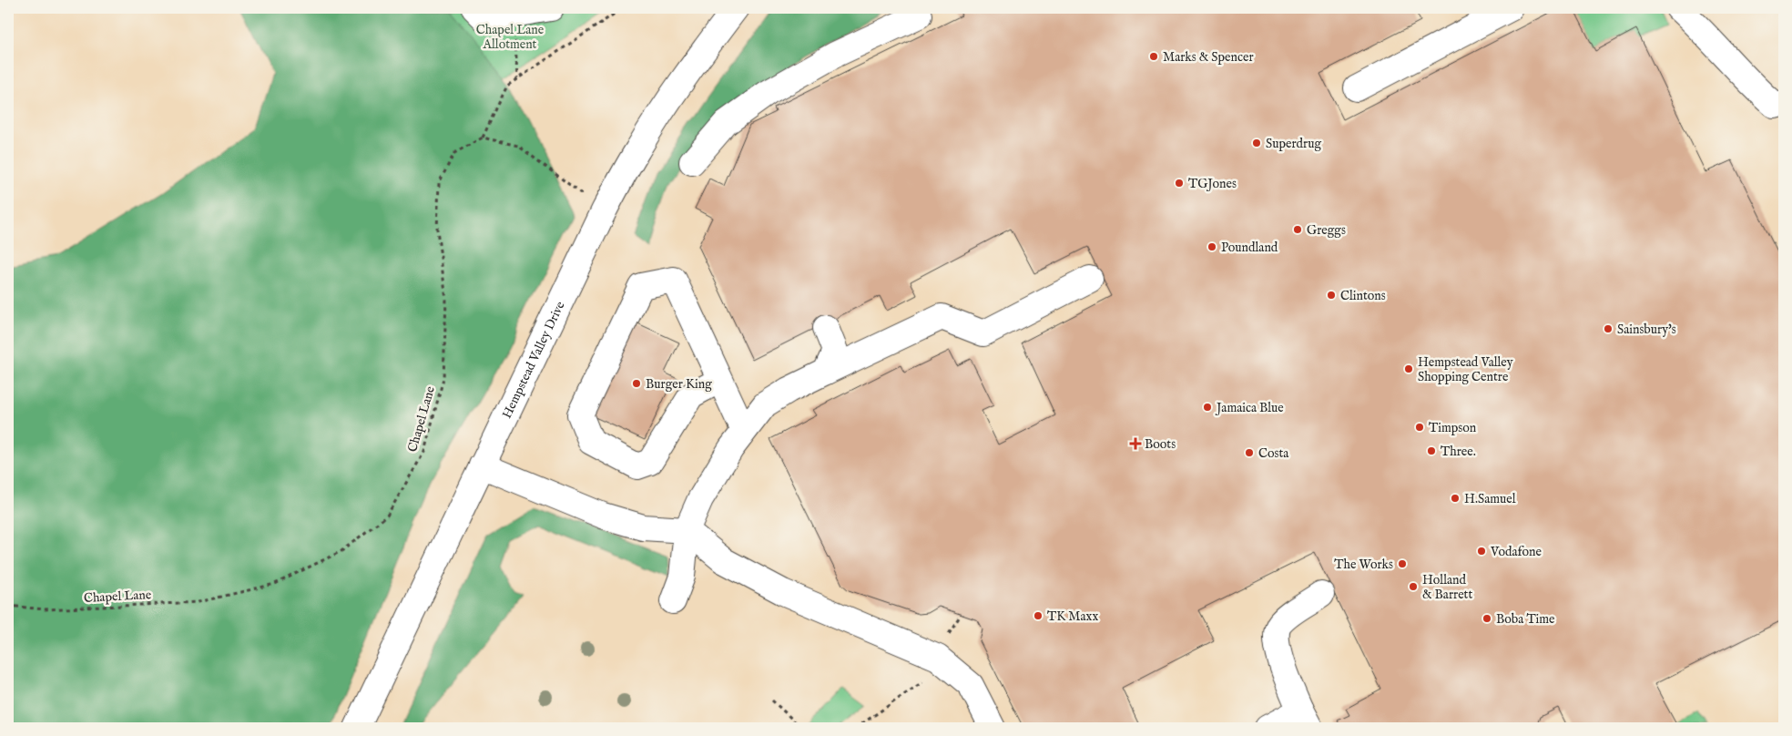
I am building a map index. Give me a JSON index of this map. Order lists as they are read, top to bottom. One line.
{"streets":{"street":["Hempstead Valley Drive"],"path":["Chapel Lane"]},"parks":["Chapel Lane Allotment"],"places":{"other":["Marks & Spencer","Superdrug","TGJones","Greggs","Poundland","Clintons","Sainsbury's","Hempstead Valley Shopping Centre","Burger King","Jamaica Blue","Timpson","Three.","Costa","H.Samuel","Vodafone","The Works","Holland & Barrett","TK Maxx","Boba Time"],"health":["Boots"]}}
